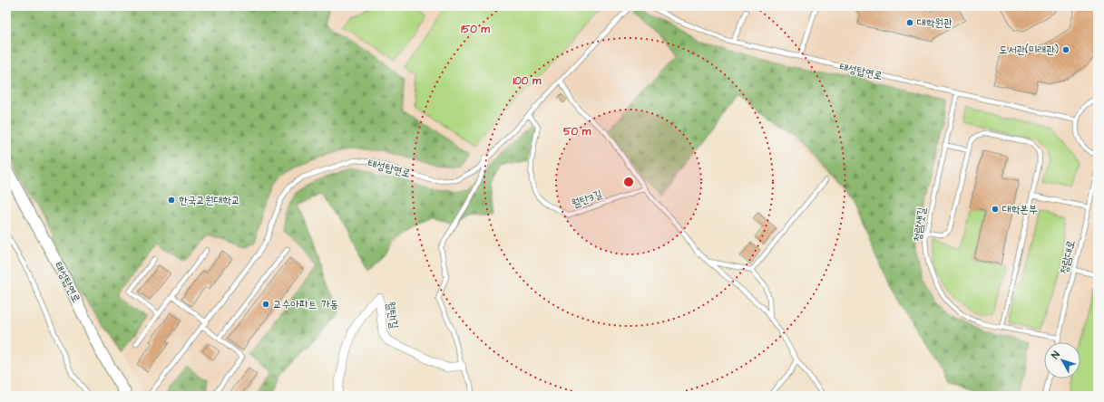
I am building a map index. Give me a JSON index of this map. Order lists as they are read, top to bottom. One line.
{"streets":{"main road":["태성탑연로"],"street":["월탄1길"],"lane":["월탄3길","청람샛길","청람대로"]},"crossings":[["태성탑연로","월탄3길"],["태성탑연로","청람샛길"],["청람샛길","청람대로"]],"places":["대학원관","도서관(미래관)","한국교원대학교","대학본부","교수아파트 가동"],"north":"top left","rings":["150 m","100 m","50 m"]}
